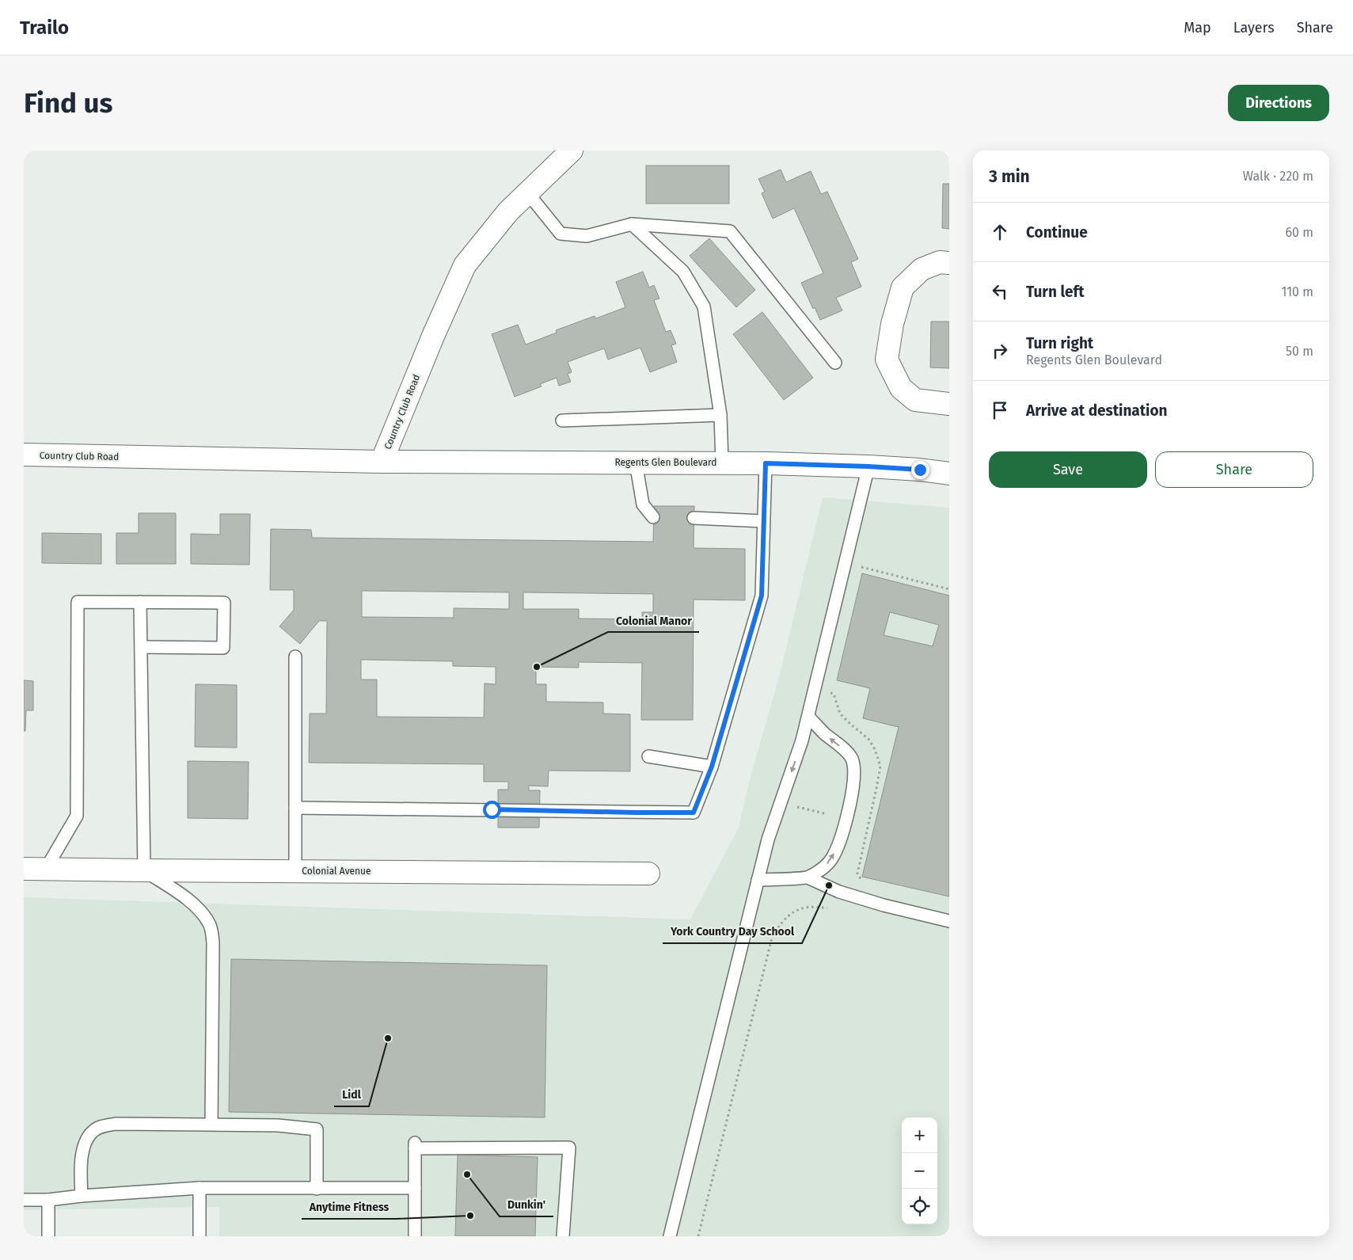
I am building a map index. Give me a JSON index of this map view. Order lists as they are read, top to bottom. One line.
{"streets":{"street":["Country Club Road","Regents Glen Boulevard","Colonial Avenue"]},"crossings":[["Country Club Road","Regents Glen Boulevard"]],"places":["Colonial Manor","York Country Day School","Lidl","Dunkin'","Anytime Fitness"],"page":{"header":"Trailo","nav":["Map","Layers","Share"],"buttons":["Directions",["Save","Share"]],"title":"Find us","heading":["3 min","Walk · 220 m"],"list":[["Continue","60 m"],["Turn left","110 m"],["Turn right","Regents Glen Boulevard","50 m"],"Arrive at destination"],"map_buttons":["+","−"]}}
